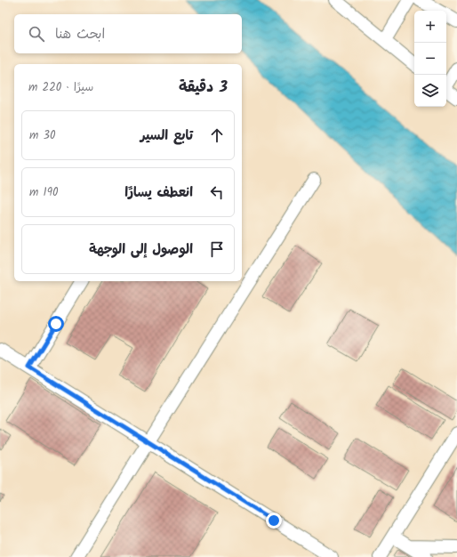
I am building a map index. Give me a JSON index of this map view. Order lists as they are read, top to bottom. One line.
{"page":{"map_buttons":["+","−"],"search":"ابحث هنا","heading":["3 دقيقة","سيرًا · 220 m"],"list":[["تابع السير","30 m"],["انعطف يسارًا","190 m"],"الوصول إلى الوجهة"]}}
